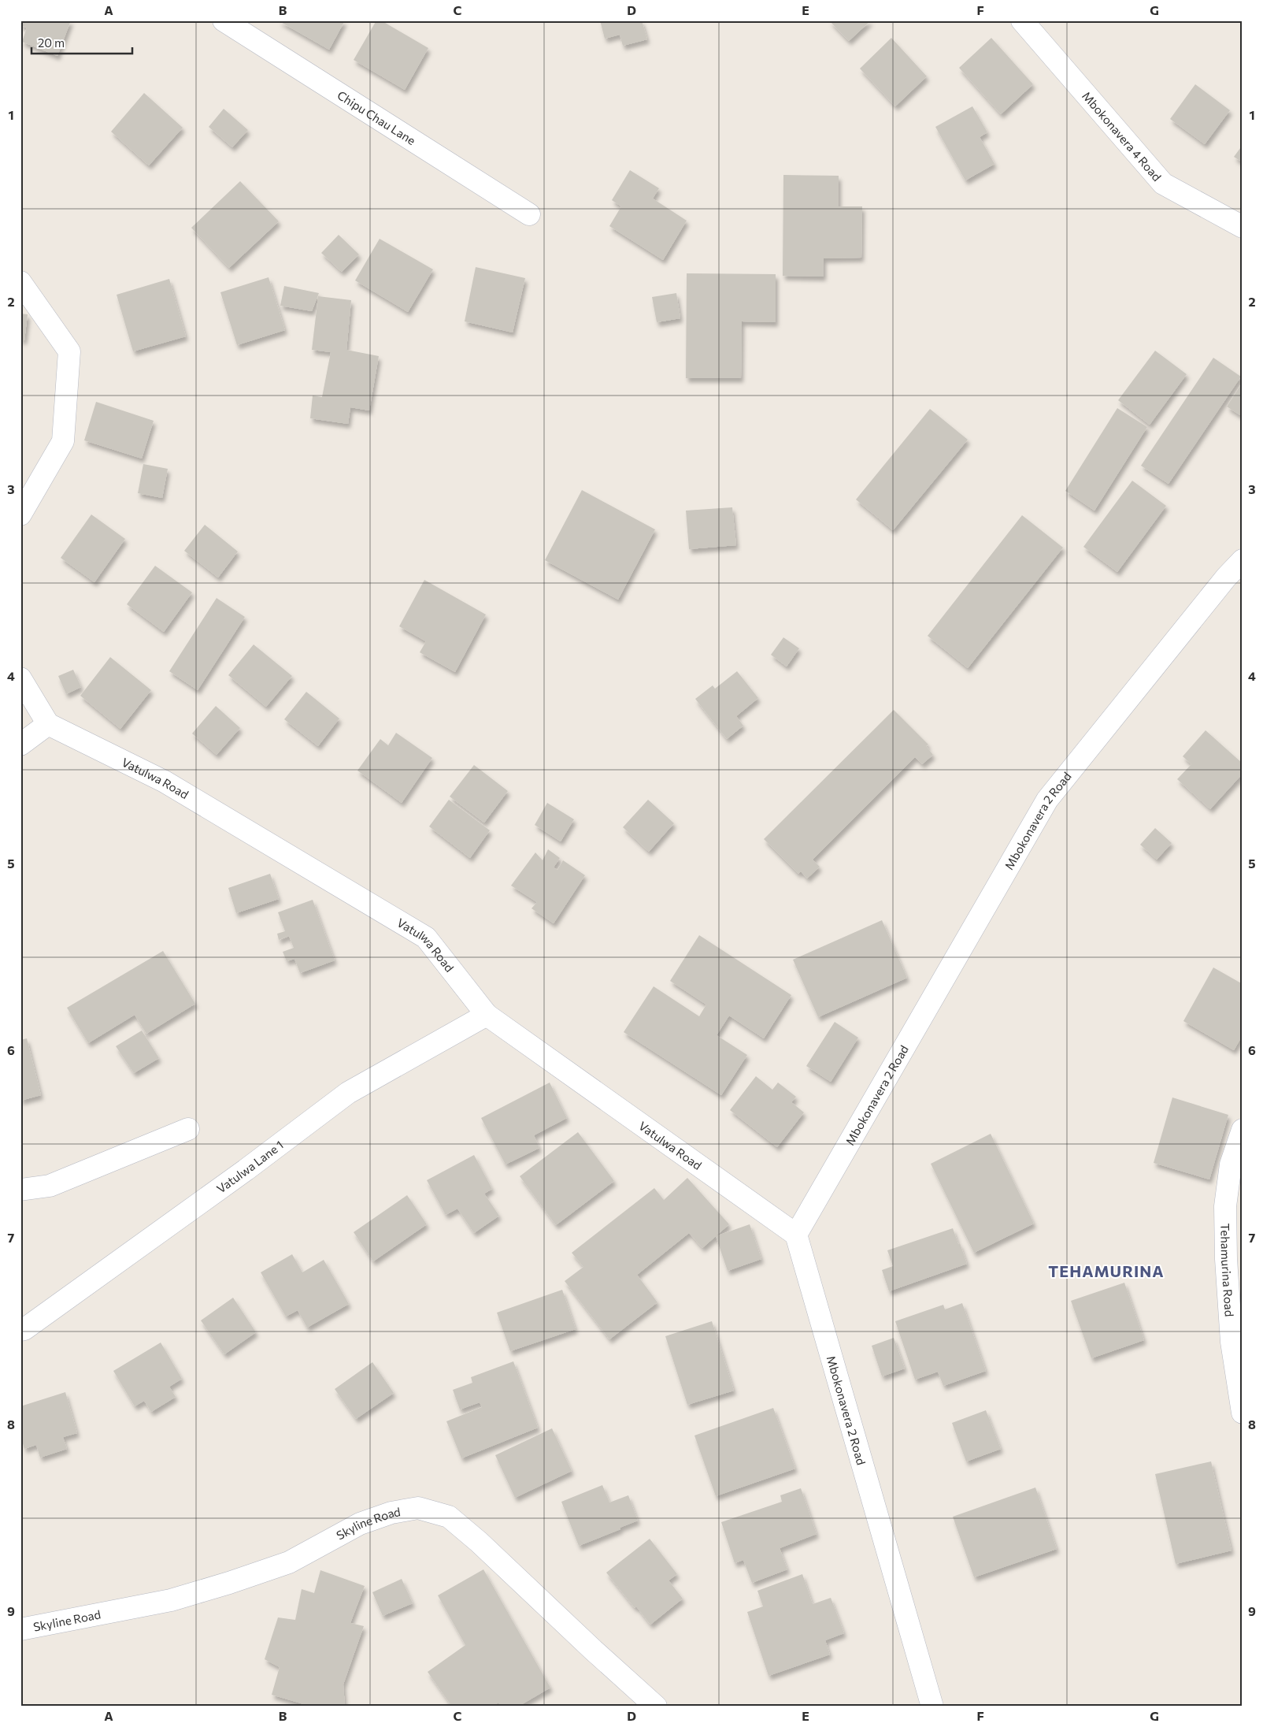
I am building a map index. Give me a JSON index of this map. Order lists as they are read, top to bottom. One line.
{"streets":{"street":["Chipu Chau Lane","Mbokonavera 4 Road","Vatulwa Road","Mbokonavera 2 Road","Vatulwa Lane 1","Tehamurina Road","Skyline Road"]},"crossings":[["Vatulwa Road","Mbokonavera 2 Road"],["Vatulwa Road","Vatulwa Lane 1"]],"districts":["TEHAMURINA"],"scale_bar":"20 m","grid":{"columns":["A","B","C","D","E","F","G"],"rows":["1","2","3","4","5","6","7","8","9"]}}
